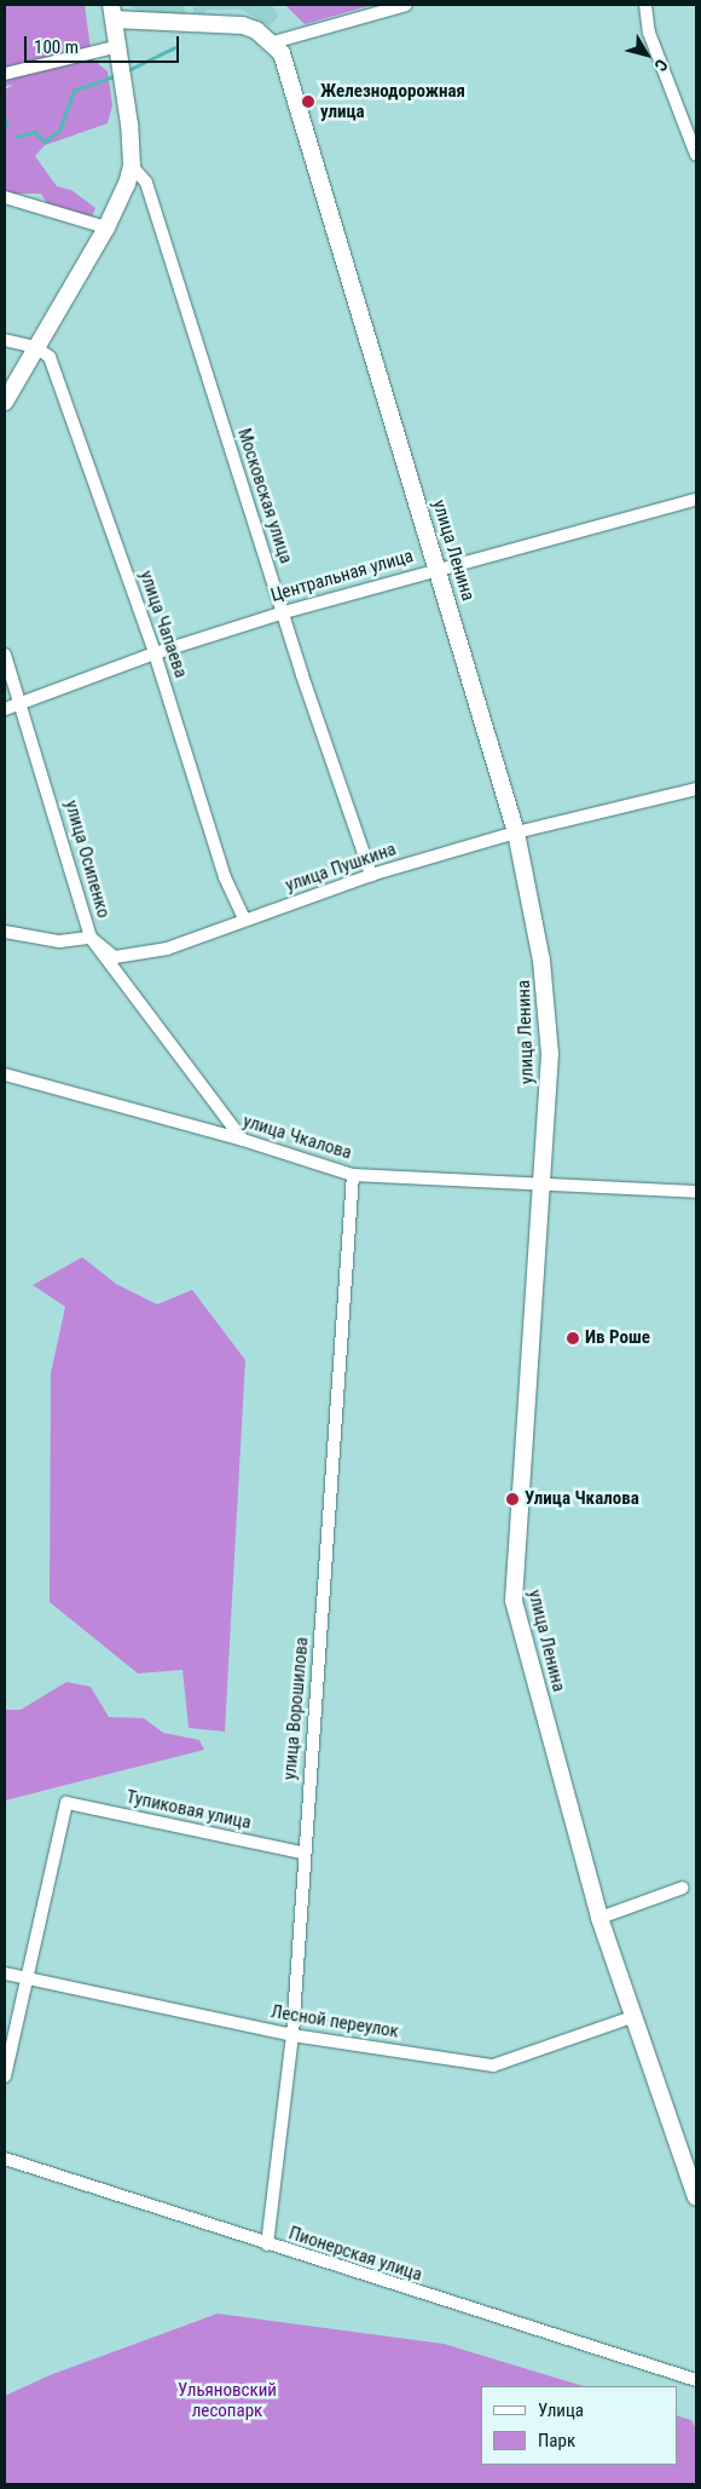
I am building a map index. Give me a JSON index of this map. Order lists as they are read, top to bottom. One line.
{"streets":{"street":["Московская улица","улица Ленина","Центральная улица","улица Чапаева","улица Осипенко","улица Пушкина","улица Чкалова","улица Ворошилова","Тупиковая улица","Лесной переулок","Пионерская улица"]},"crossings":[["Московская улица","Центральная улица"],["Московская улица","улица Пушкина"],["улица Ленина","Центральная улица"],["улица Ленина","улица Пушкина"],["улица Ленина","улица Чкалова"],["улица Ленина","Лесной переулок"],["Центральная улица","улица Чапаева"],["Центральная улица","улица Осипенко"],["улица Чапаева","улица Пушкина"],["улица Осипенко","улица Пушкина"],["улица Осипенко","улица Чкалова"],["улица Чкалова","улица Ворошилова"],["улица Ворошилова","Тупиковая улица"],["улица Ворошилова","Лесной переулок"],["улица Ворошилова","Пионерская улица"],["Тупиковая улица","Лесной переулок"]],"parks":["Ульяновский лесопарк"],"places":["Железнодорожная улица","Ив Роше","Улица Чкалова"],"legend":["Улица","Парк"],"scale_bar":"100 m","north":"bottom right"}
